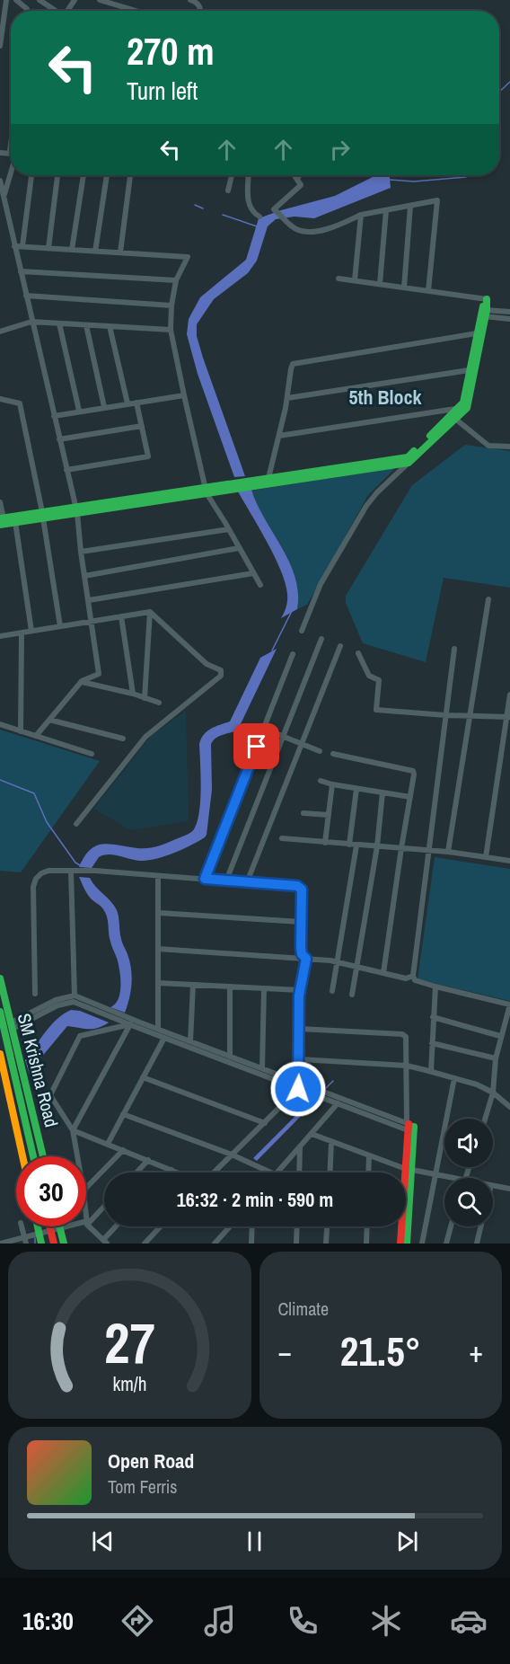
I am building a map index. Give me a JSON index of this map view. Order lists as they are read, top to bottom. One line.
{"streets":{"main road":["SM Krishna Road"]},"districts":["5th Block"],"page":{"turn":["270 m","Turn left"],"limit":"30","trip":"16:32 · 2 min · 590 m","tile":"Climate","heat":["−","21.5°","+"],"song":["Open Road","Tom Ferris"],"tabs":"16:30","gauge":["27","km/h"]}}
